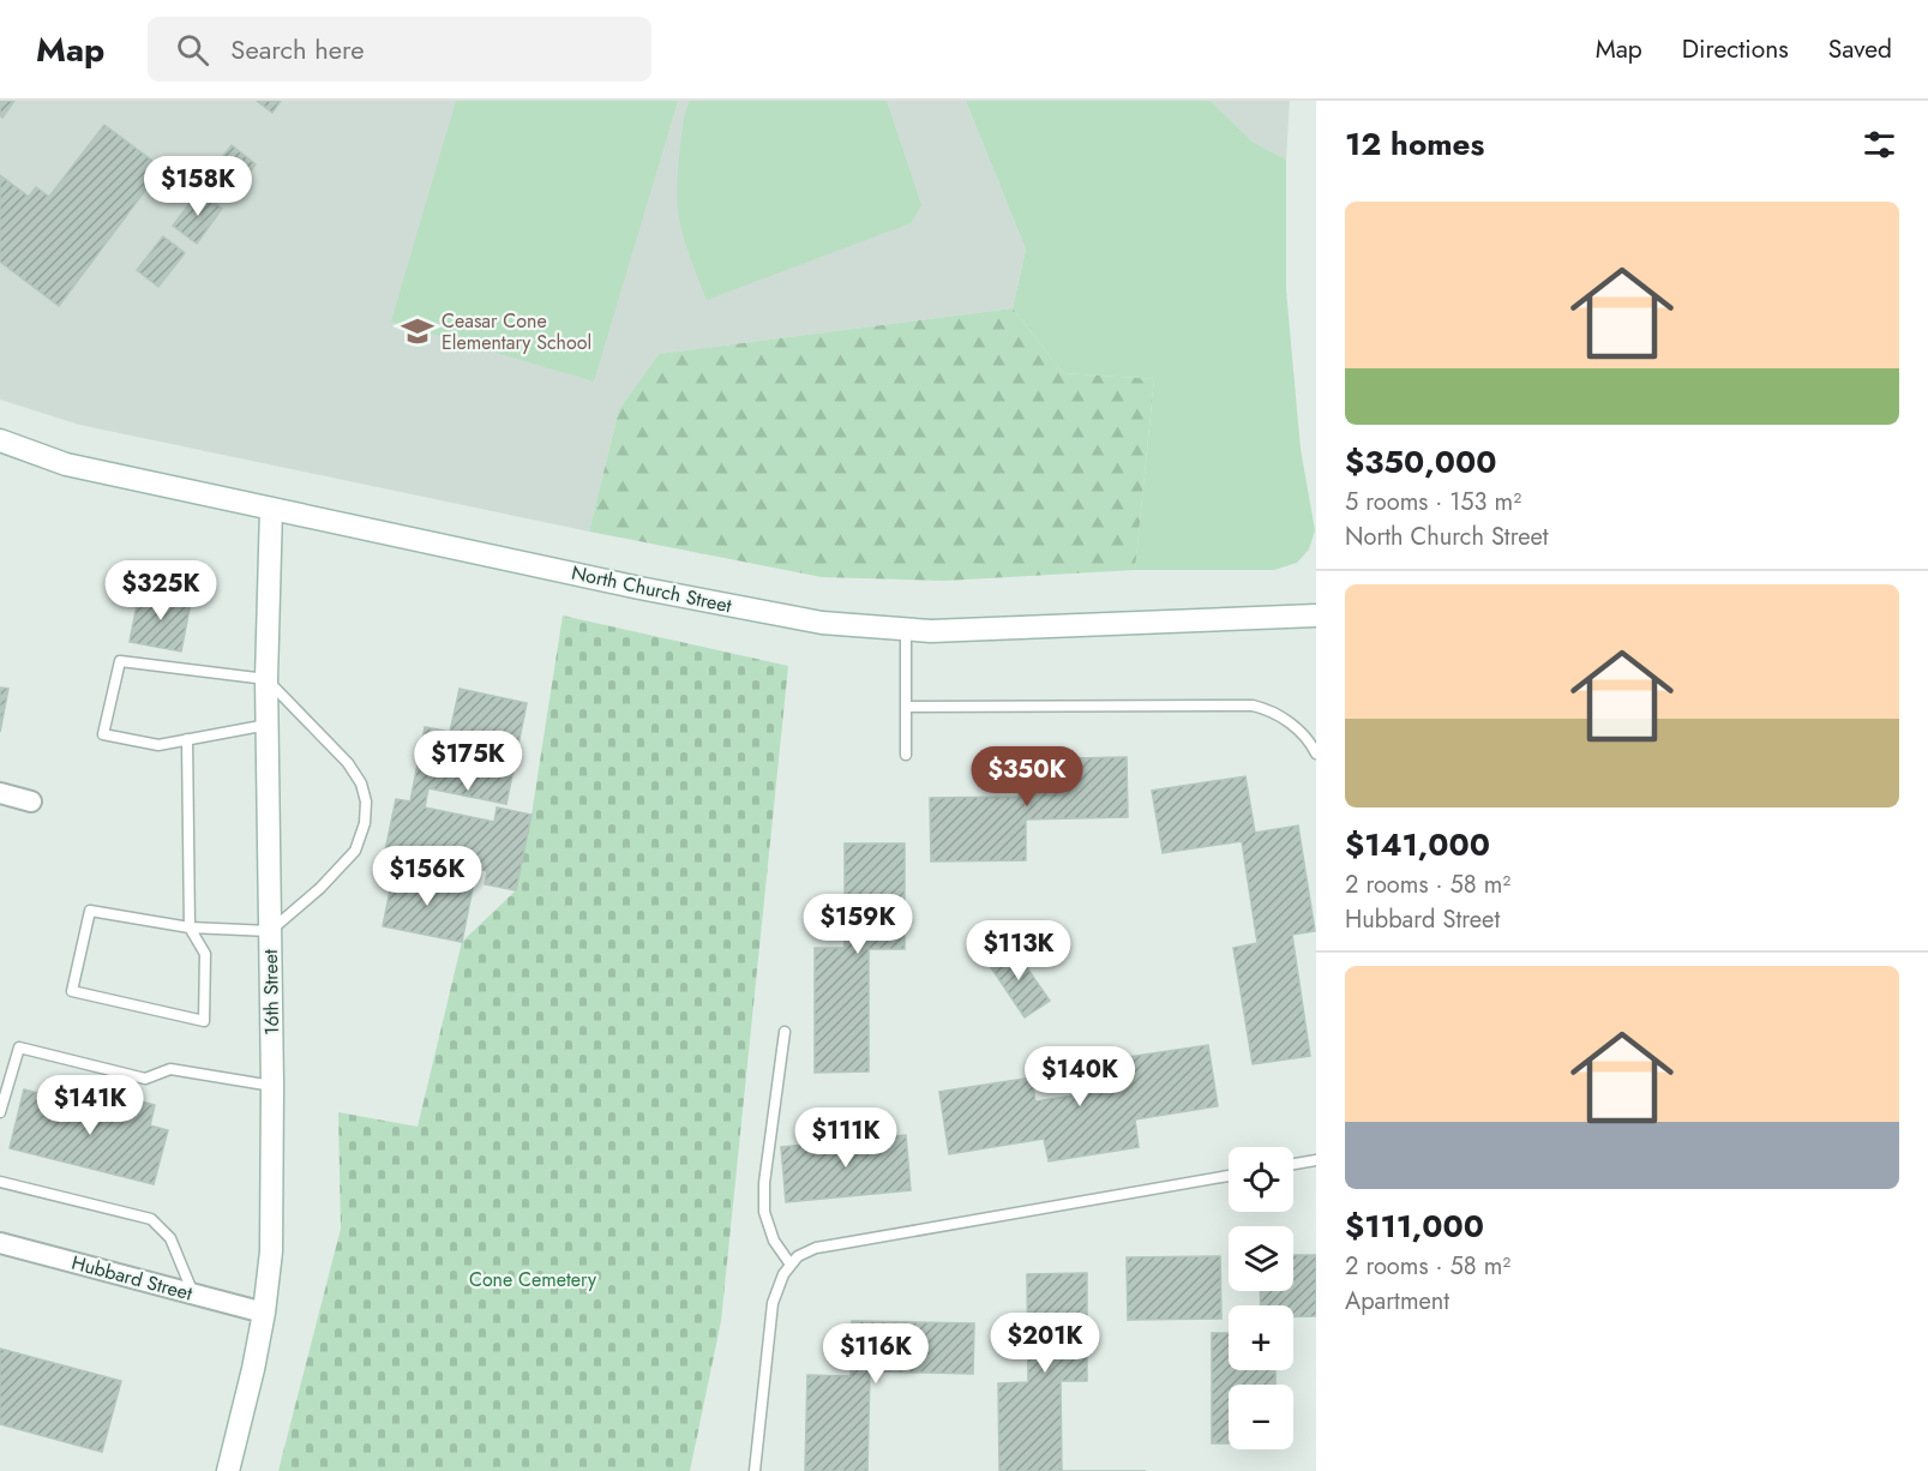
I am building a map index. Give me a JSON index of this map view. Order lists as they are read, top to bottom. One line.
{"streets":{"main road":["North Church Street","16th Street"],"street":["Hubbard Street"]},"crossings":[["North Church Street","16th Street"],["16th Street","Hubbard Street"]],"parks":["Cone Cemetery"],"places":{"school or university":["Ceasar Cone Elementary School"]},"page":{"header":"Map","search":"Search here","nav":["Map","Directions","Saved"],"heading":"12 homes","price":["$158K","$325K","$175K","$350K","$156K","$159K","$113K","$140K","$141K","$111K","$201K","$116K"],"list":[{"name":"$350,000","note":"5 rooms · 153 m² · North Church Street"},{"name":"$141,000","note":"2 rooms · 58 m² · Hubbard Street"},{"name":"$111,000","note":"2 rooms · 58 m² · Apartment"}],"map_buttons":["+","−"]}}
